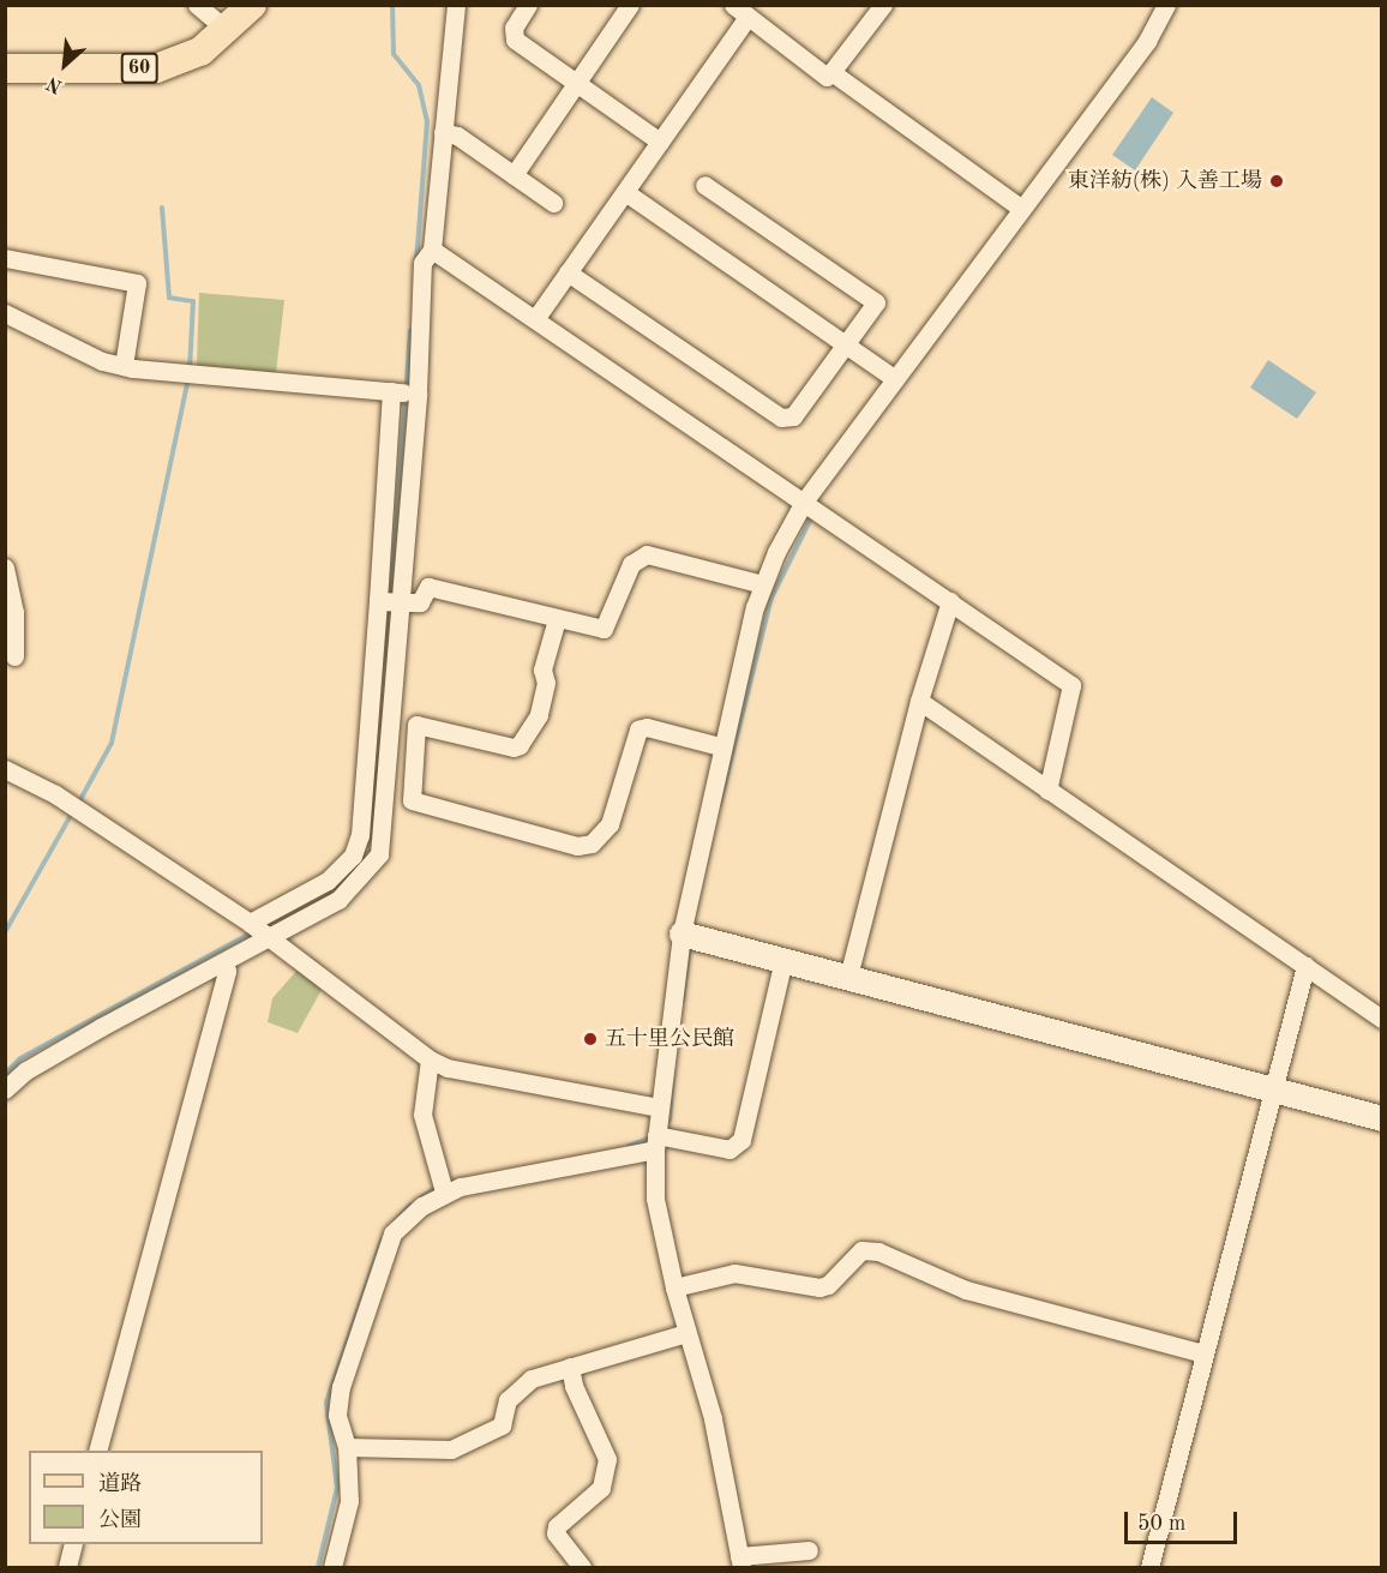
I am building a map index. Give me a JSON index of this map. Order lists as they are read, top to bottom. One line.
{"streets":{"main road":["60"]},"places":["東洋紡(株) 入善工場","五十里公民館"],"legend":["道路","公園"],"scale_bar":"50 m","north":"bottom left"}
